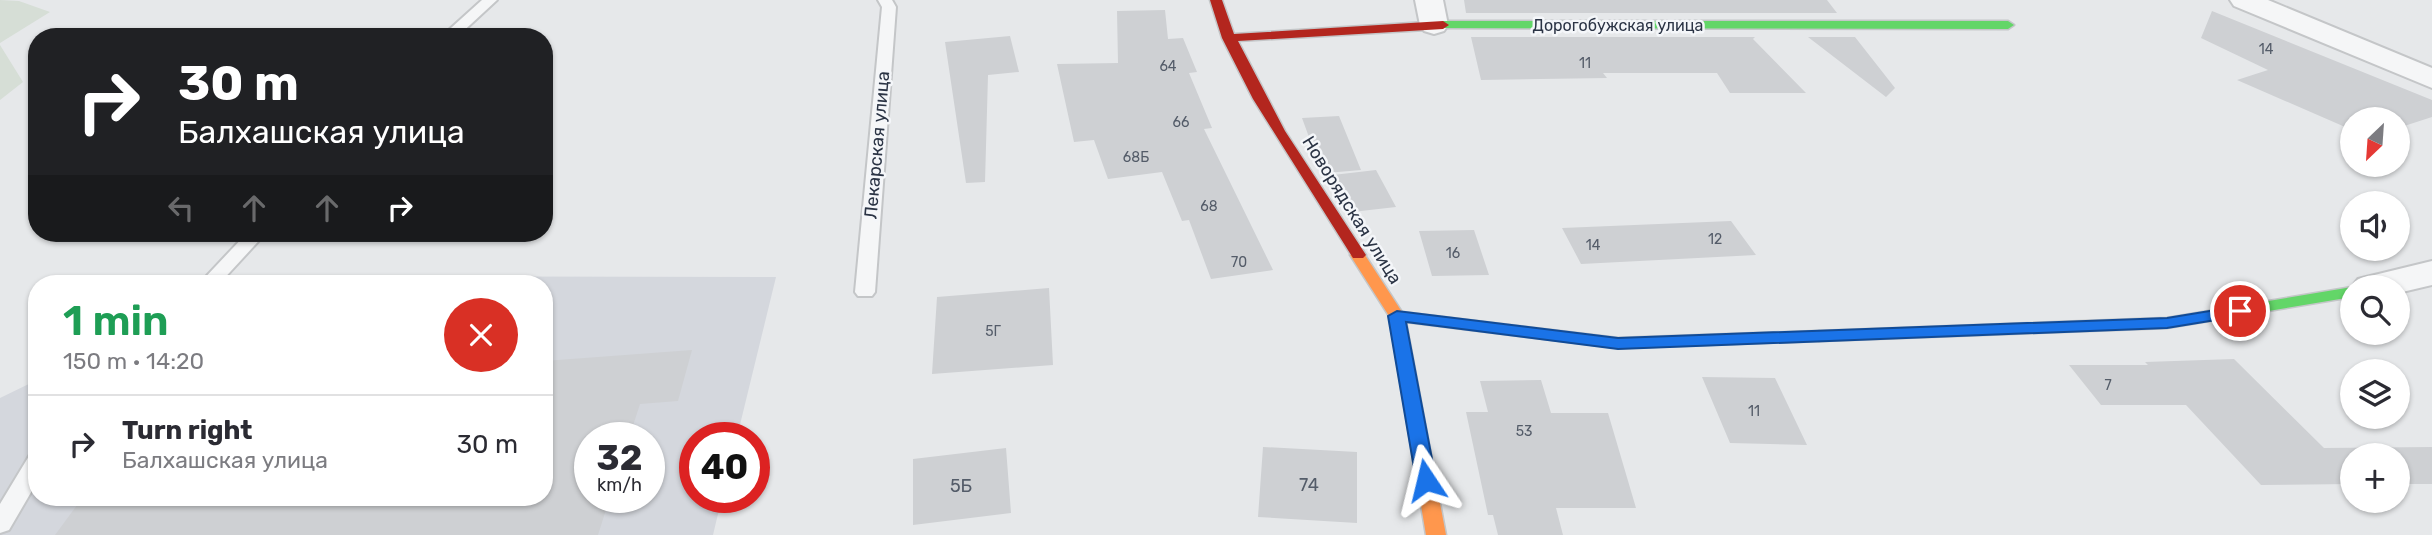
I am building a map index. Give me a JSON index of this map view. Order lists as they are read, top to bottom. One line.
{"streets":{"street":["Дорогобужская улица","Новорядская улица"],"lane":["Лекарская улица"]},"crossings":[["Дорогобужская улица","Новорядская улица"]],"house_numbers":["14","11","64","66","68Б","68","12","14","16","70","5Г","7","11","53","74","5Б"],"north":"bottom left","page":{"turn":["30 m","Балхашская улица"],"map_buttons":"+","heading":["1 min","150 m · 14:20"],"list":[{"name":"Turn right","note":"Балхашская улица","value":"30 m"}],"speed":"32 km/h","limit":"40"}}
